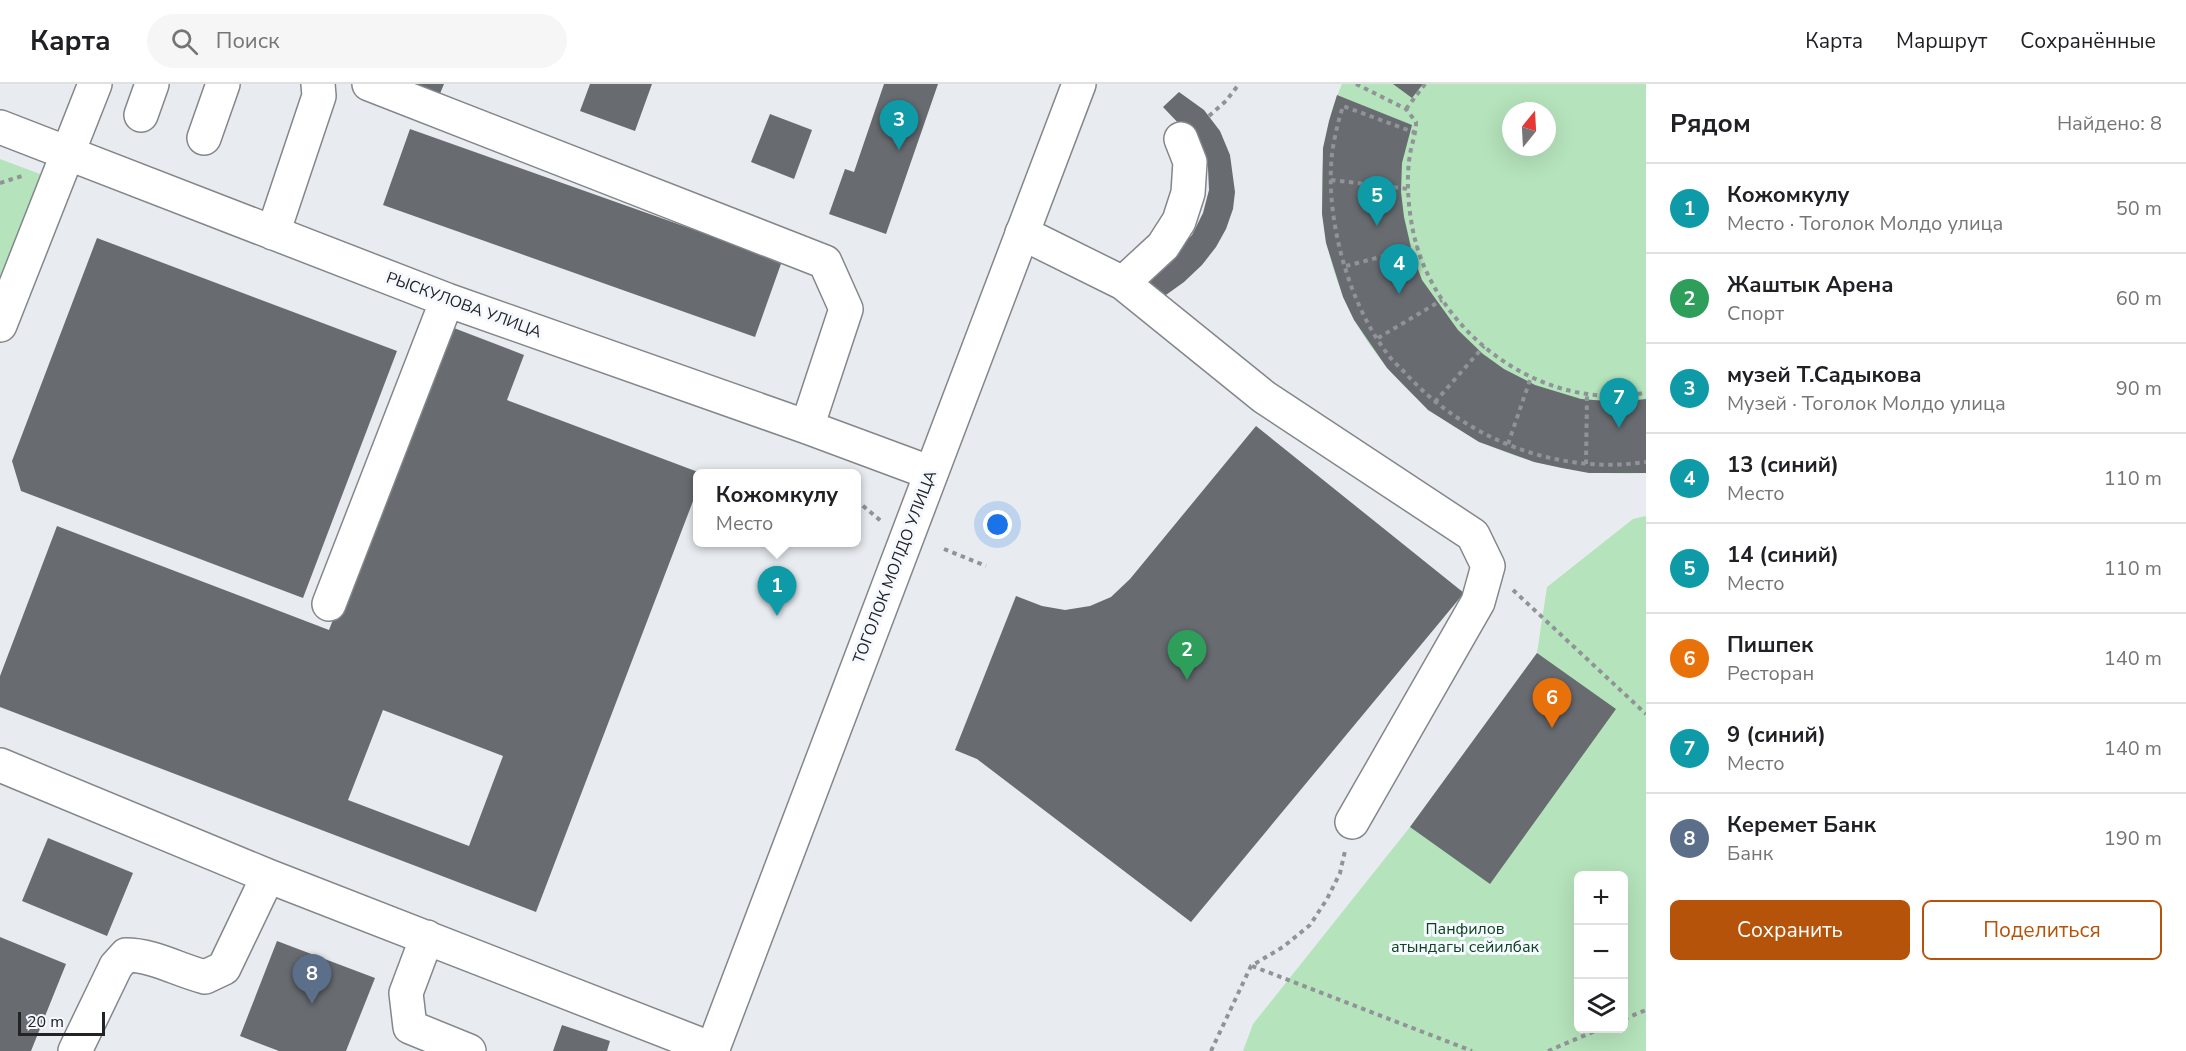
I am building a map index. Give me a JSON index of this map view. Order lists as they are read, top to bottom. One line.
{"streets":{"street":["РЫСКУЛОВА УЛИЦА","ТОГОЛОК МОЛДО УЛИЦА"]},"crossings":[["РЫСКУЛОВА УЛИЦА","ТОГОЛОК МОЛДО УЛИЦА"]],"parks":["Панфилов атындагы сейилбак"],"scale_bar":"20 m","north":"top","page":{"header":"Карта","search":"Поиск","nav":["Карта","Маршрут","Сохранённые"],"heading":["Рядом","Найдено: 8"],"pins":["3","5","4","7","1","2","6","8"],"list":[{"mark":"1","name":"Кожомкулу","note":"Место · Тоголок Молдо улица","value":"50 m"},{"mark":"2","name":"Жаштык Арена","note":"Спорт","value":"60 m"},{"mark":"3","name":"музей Т.Садыкова","note":"Музей · Тоголок Молдо улица","value":"90 m"},{"mark":"4","name":"13 (синий)","note":"Место","value":"110 m"},{"mark":"5","name":"14 (синий)","note":"Место","value":"110 m"},{"mark":"6","name":"Пишпек","note":"Ресторан","value":"140 m"},{"mark":"7","name":"9 (синий)","note":"Место","value":"140 m"},{"mark":"8","name":"Керемет Банк","note":"Банк","value":"190 m"}],"popup":["Кожомкулу","Место"],"map_buttons":["+","−"],"buttons":["Сохранить","Поделиться"],"scale":"20 m"}}
